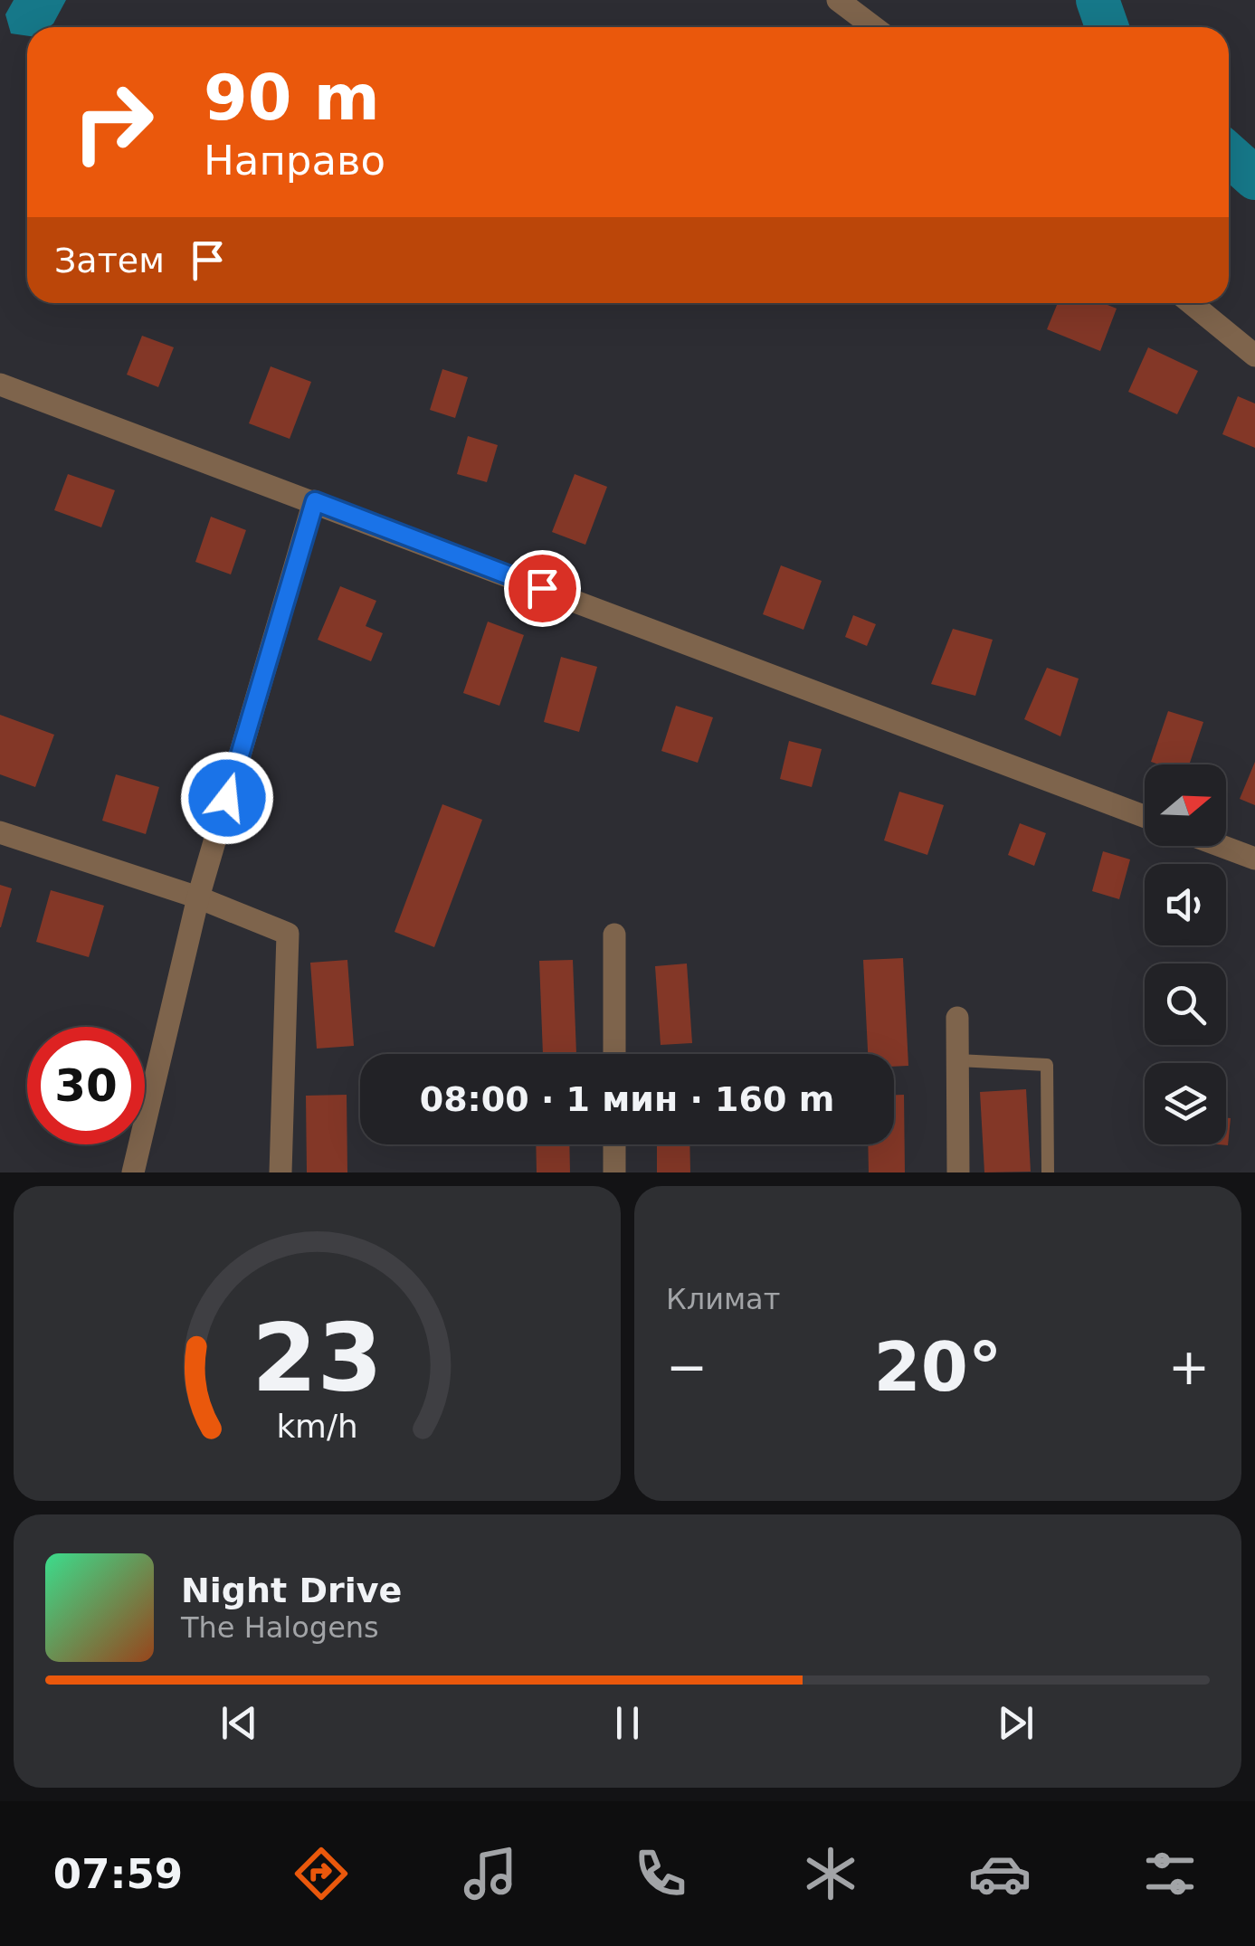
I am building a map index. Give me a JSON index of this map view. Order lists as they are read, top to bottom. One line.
{"north":"right","page":{"turn":["90 m","Направо"],"then":"Затем","limit":"30","trip":"08:00 · 1 мин · 160 m","tile":"Климат","heat":["−","20°","+"],"song":["Night Drive","The Halogens"],"tabs":"07:59","gauge":["23","km/h"]}}
